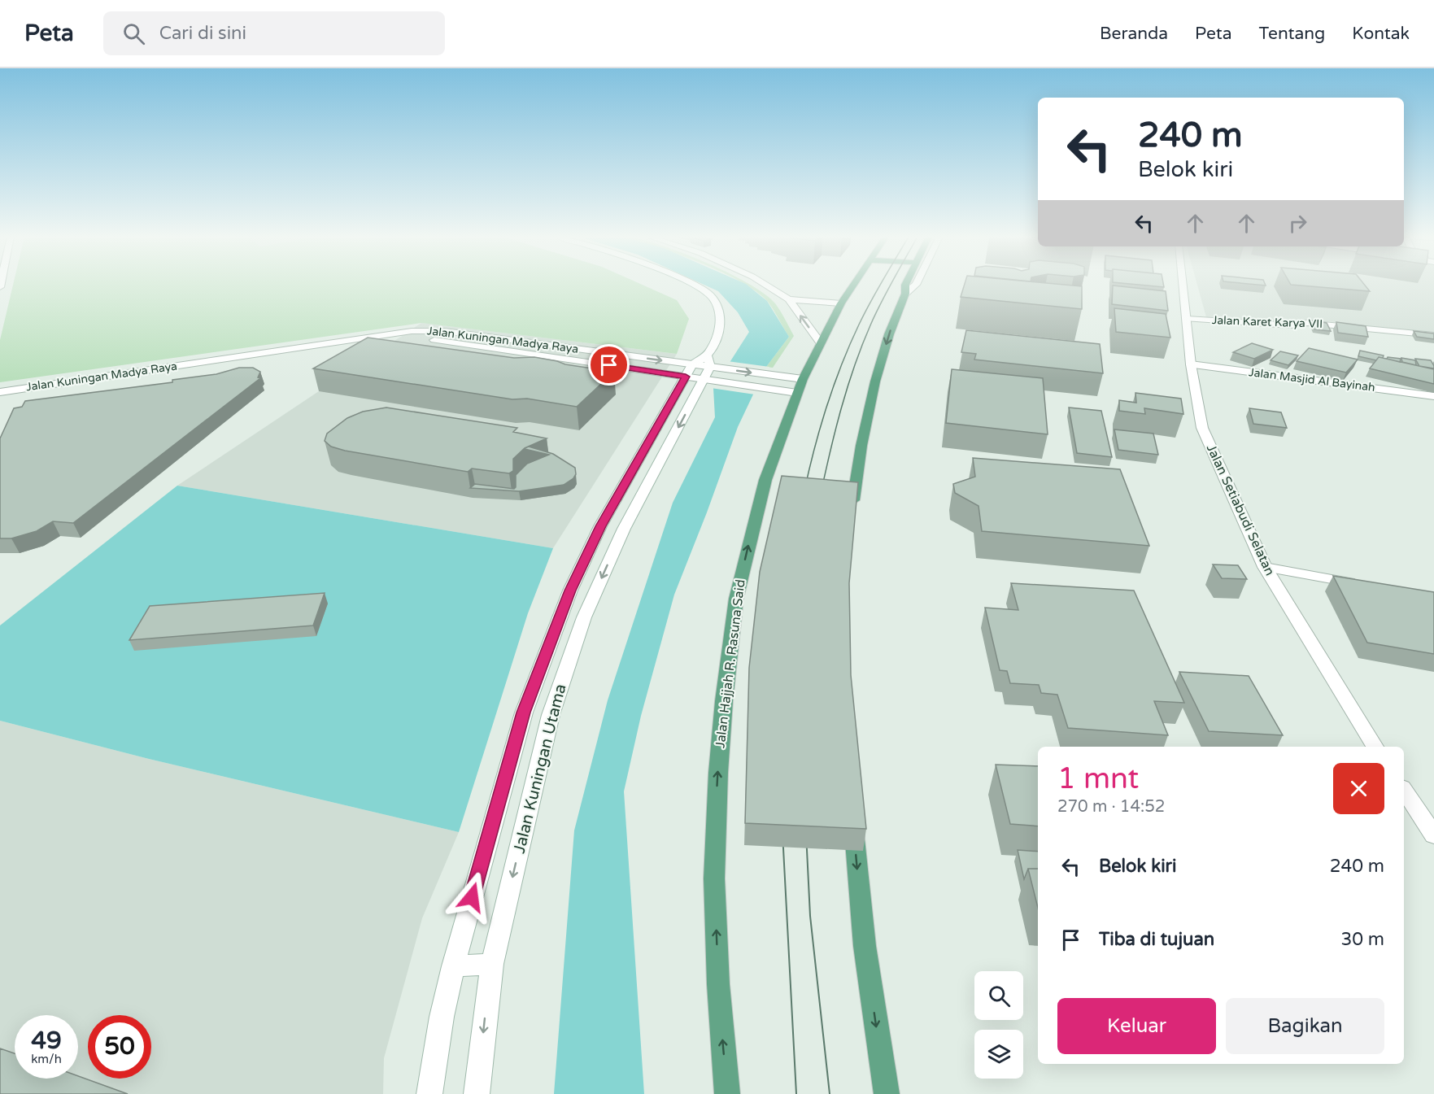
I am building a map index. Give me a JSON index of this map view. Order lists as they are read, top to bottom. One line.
{"streets":{"main road":["Jalan Hajjah R. Rasuna Said"],"street":["Jalan Karet Karya VII","Jalan Kuningan Madya Raya","Jalan Masjid Al Bayinah","Jalan Setiabudi Selatan","Jalan Kuningan Utama"]},"crossings":[["Jalan Karet Karya VII","Jalan Setiabudi Selatan"],["Jalan Kuningan Madya Raya","Jalan Hajjah R. Rasuna Said"],["Jalan Kuningan Madya Raya","Jalan Kuningan Utama"],["Jalan Masjid Al Bayinah","Jalan Setiabudi Selatan"]],"one_way":["Jalan Hajjah R. Rasuna Said"],"page":{"header":"Peta","search":"Cari di sini","nav":["Beranda","Peta","Tentang","Kontak"],"turn":["240 m","Belok kiri"],"heading":["1 mnt","270 m · 14:52"],"list":[{"name":"Belok kiri","value":"240 m"},{"name":"Tiba di tujuan","value":"30 m"}],"buttons":["Keluar","Bagikan"],"speed":"49 km/h","limit":"50"}}
